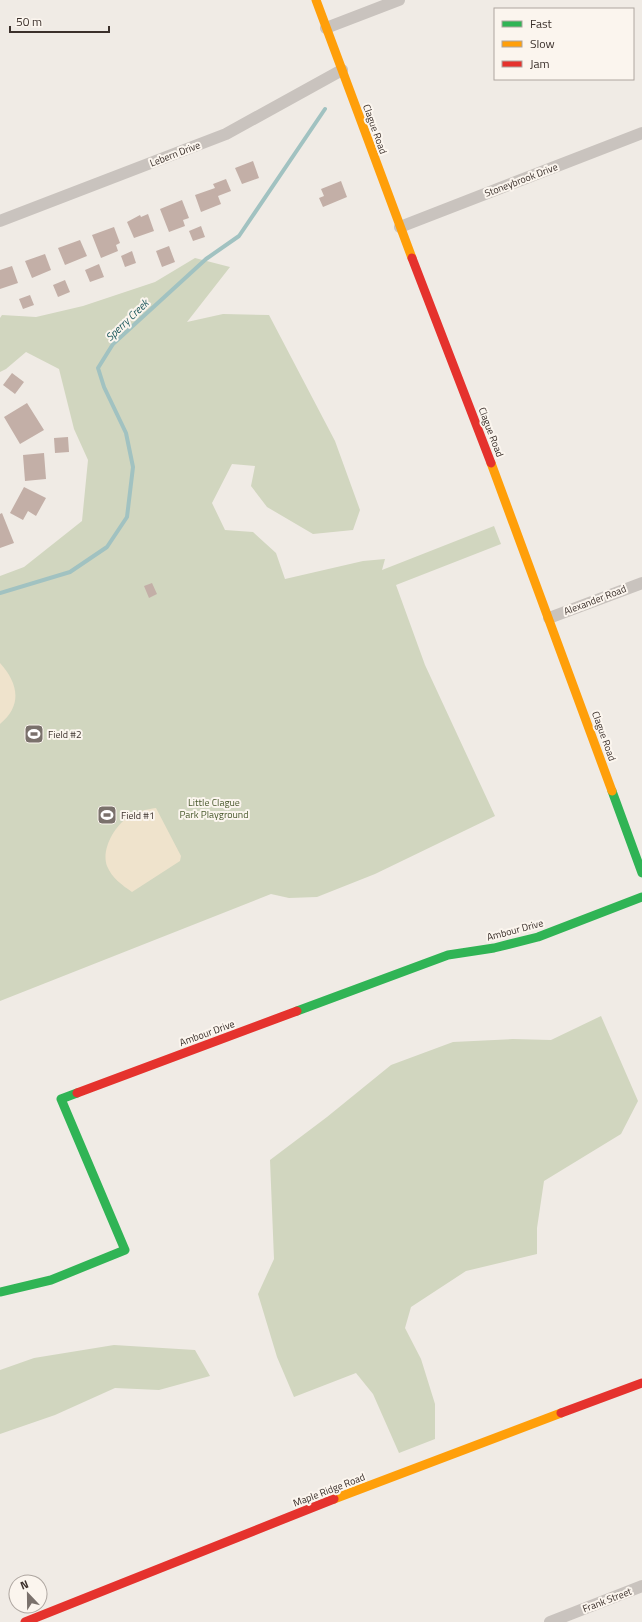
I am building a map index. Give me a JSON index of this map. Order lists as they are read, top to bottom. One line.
{"streets":{"street":["Clague Road","Lebern Drive","Stoneybrook Drive","Alexander Road","Ambour Drive","Maple Ridge Road","Frank Street"]},"crossings":[["Clague Road","Lebern Drive"],["Clague Road","Stoneybrook Drive"],["Clague Road","Alexander Road"]],"water":["Sperry Creek"],"parks":["Little Clague Park Playground"],"places":{"sports":["Field #2","Field #1"]},"legend":["Fast","Slow","Jam"],"scale_bar":"50 m","north":"top"}
